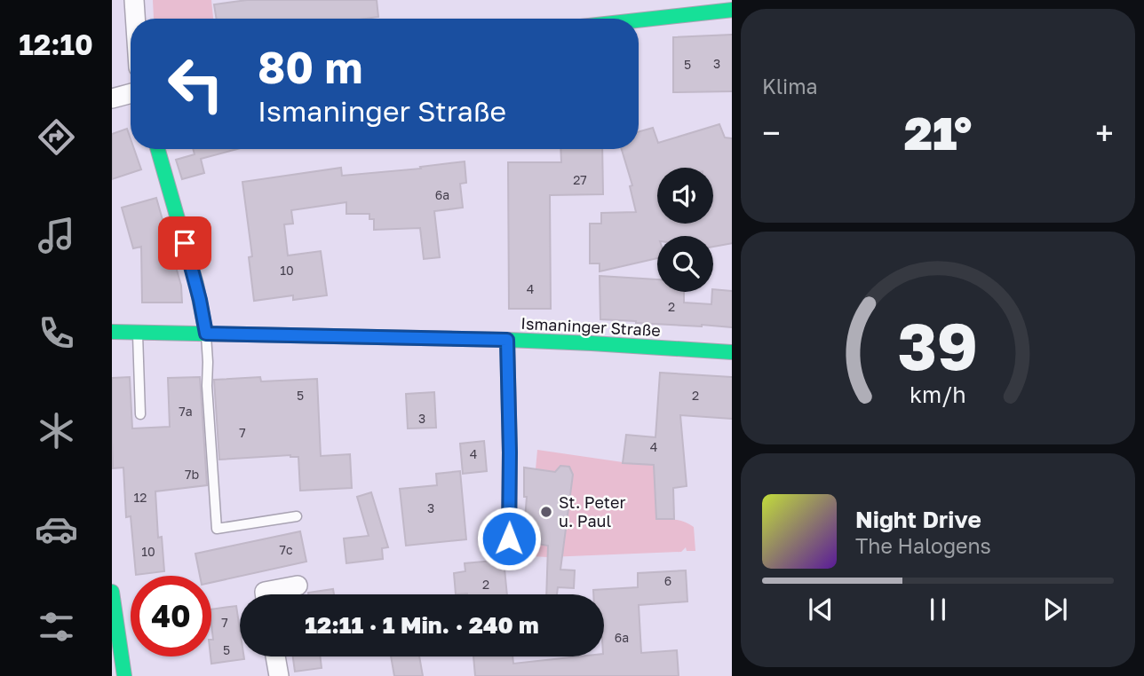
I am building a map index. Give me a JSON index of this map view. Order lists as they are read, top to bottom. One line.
{"streets":{"street":["Ismaninger Straße"]},"places":["St. Peter u. Paul"],"house_numbers":["3","5","27","6a","10","4","2","5","2","7a","3","7","4","4","7b","12","3","7c","10","6","2","7","6a","5"],"page":{"tabs":"12:10","tile":"Klima","turn":["80 m","Ismaninger Straße"],"heat":["−","21°","+"],"song":["Night Drive","The Halogens"],"limit":"40","trip":"12:11 · 1 Min. · 240 m","gauge":["39","km/h"]}}
